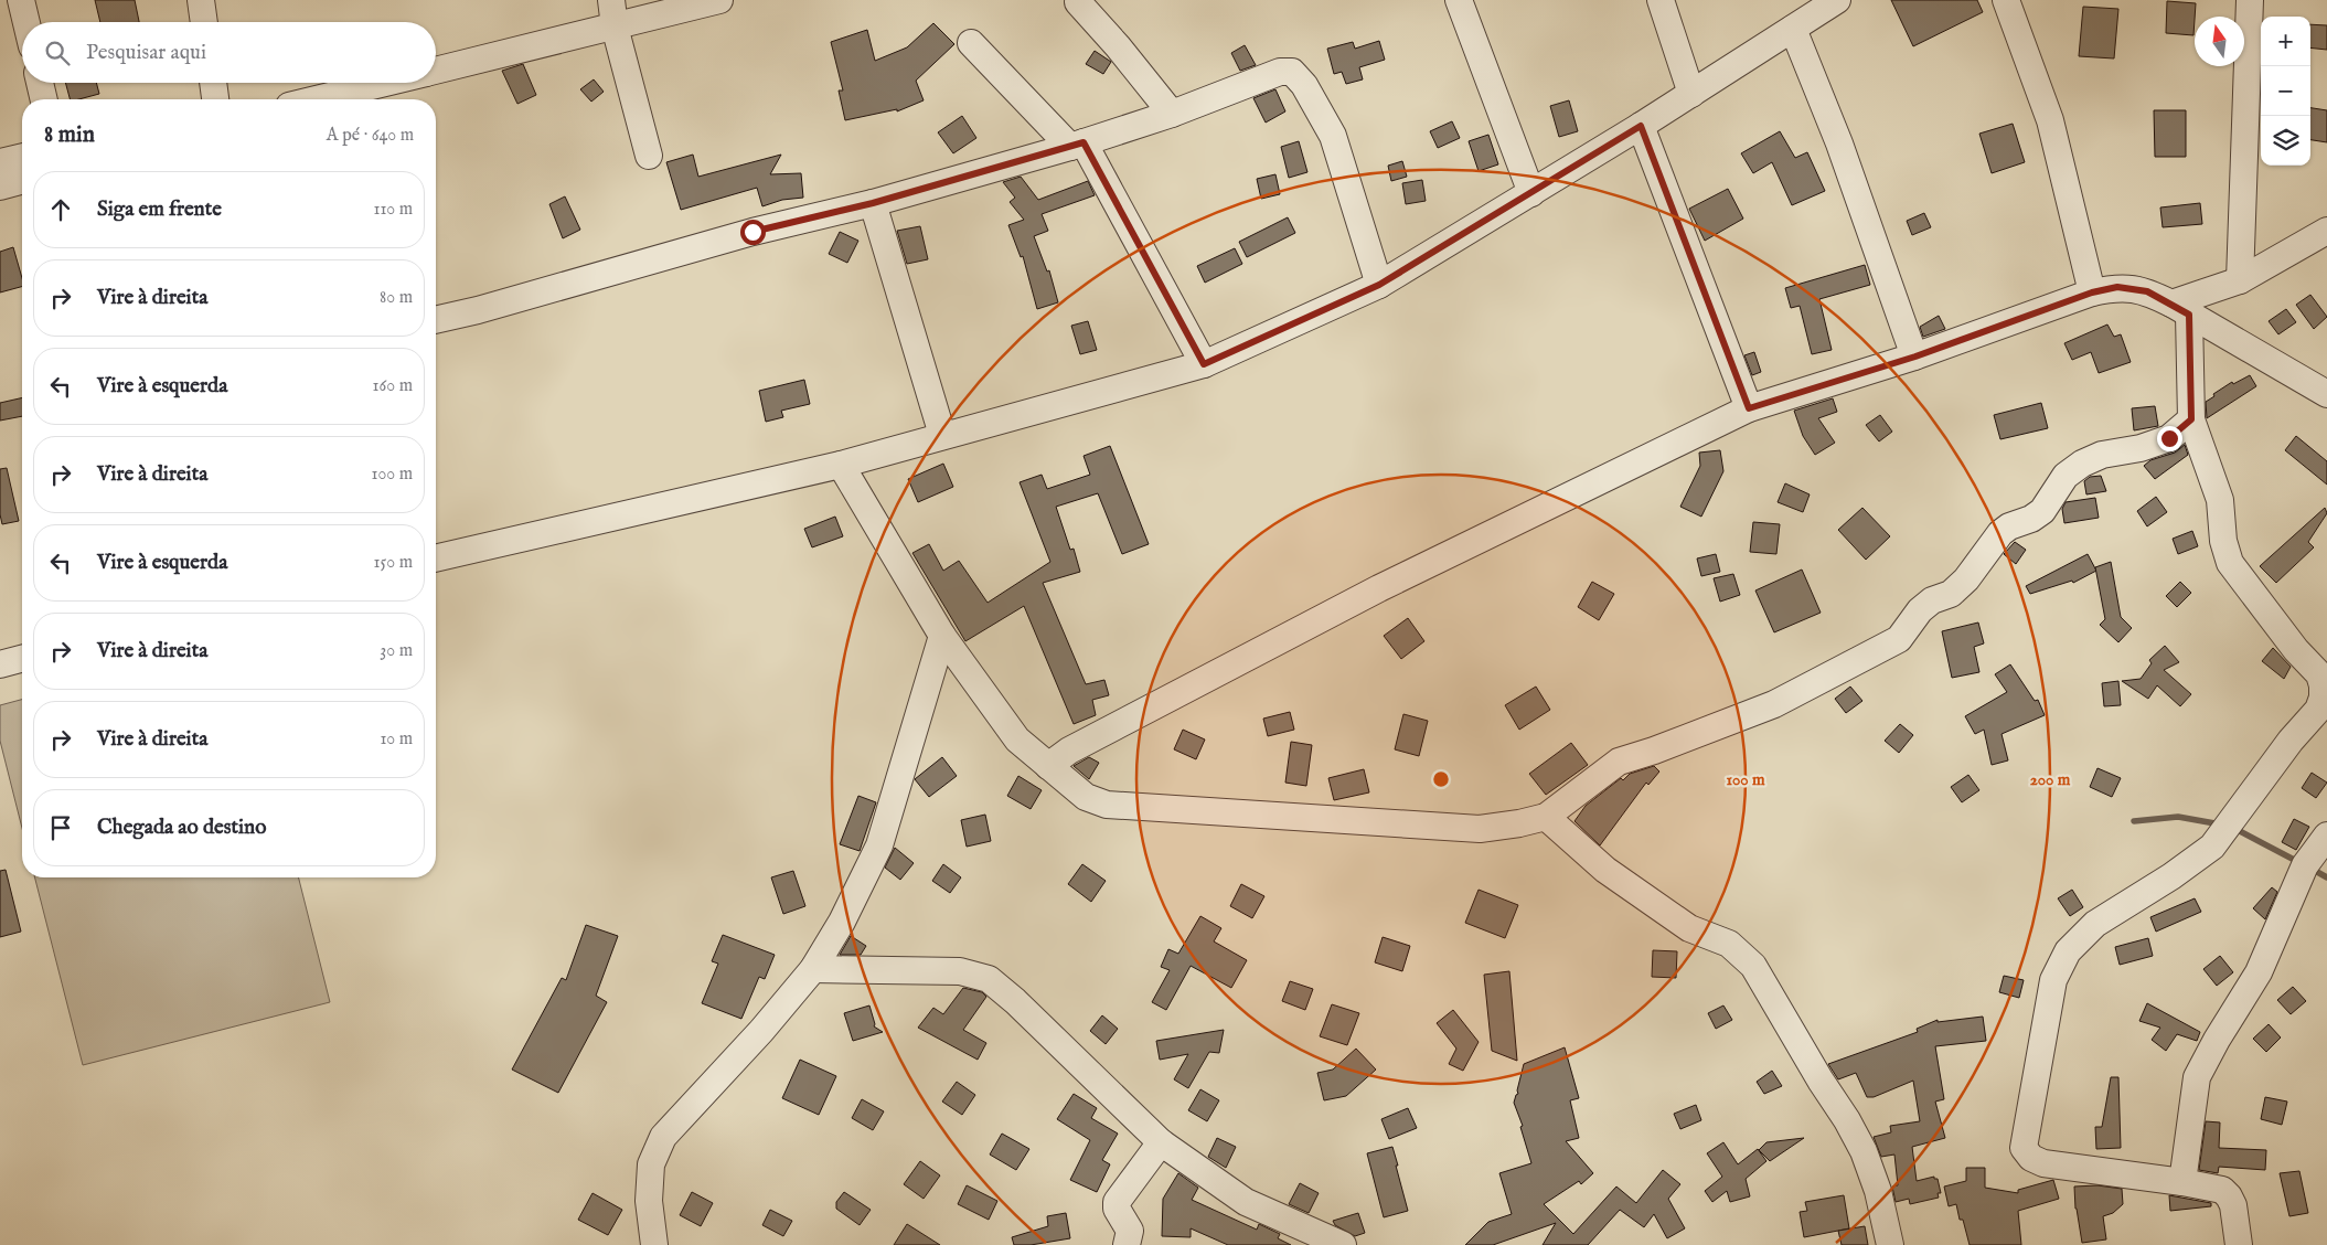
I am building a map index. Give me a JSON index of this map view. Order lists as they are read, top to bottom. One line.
{"north":"top","page":{"map_buttons":["+","−"],"search":"Pesquisar aqui","heading":["8 min","A pé · 640 m"],"list":[["Siga em frente","110 m"],["Vire à direita","80 m"],["Vire à esquerda","160 m"],["Vire à direita","100 m"],["Vire à esquerda","150 m"],["Vire à direita","30 m"],["Vire à direita","10 m"],"Chegada ao destino"]},"rings":["100 m","200 m"]}
